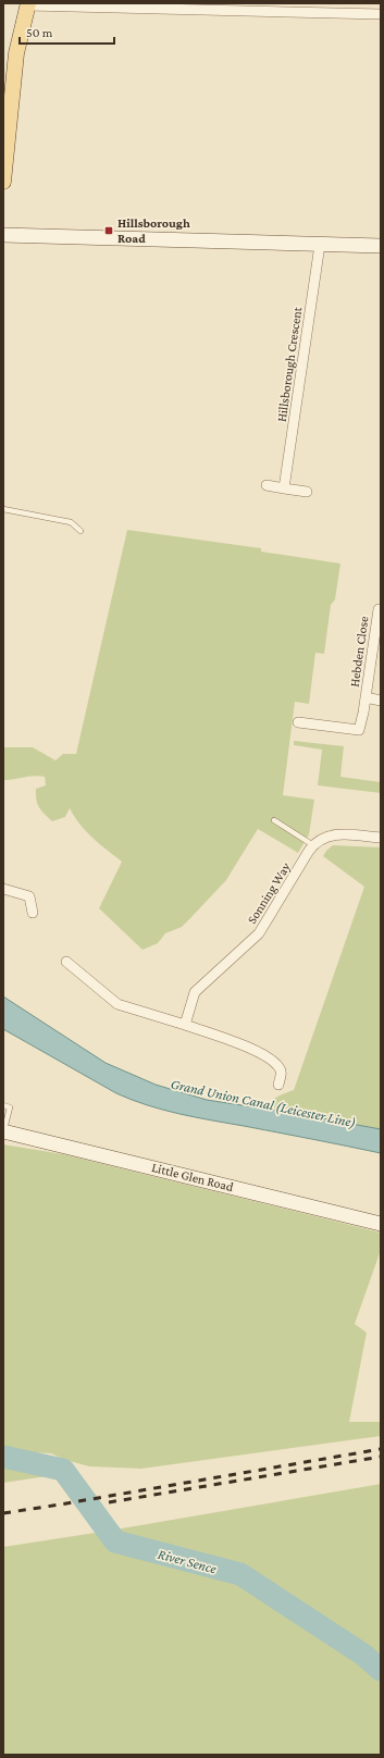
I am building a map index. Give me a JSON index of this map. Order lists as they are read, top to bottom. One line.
{"streets":{"main road":["Little Glen Road"],"street":["Hillsborough Crescent","Hebden Close","Sonning Way"]},"water":["Grand Union Canal (Leicester Line)","River Sence"],"places":{"transit":["Hillsborough Road"]},"scale_bar":"50 m"}
